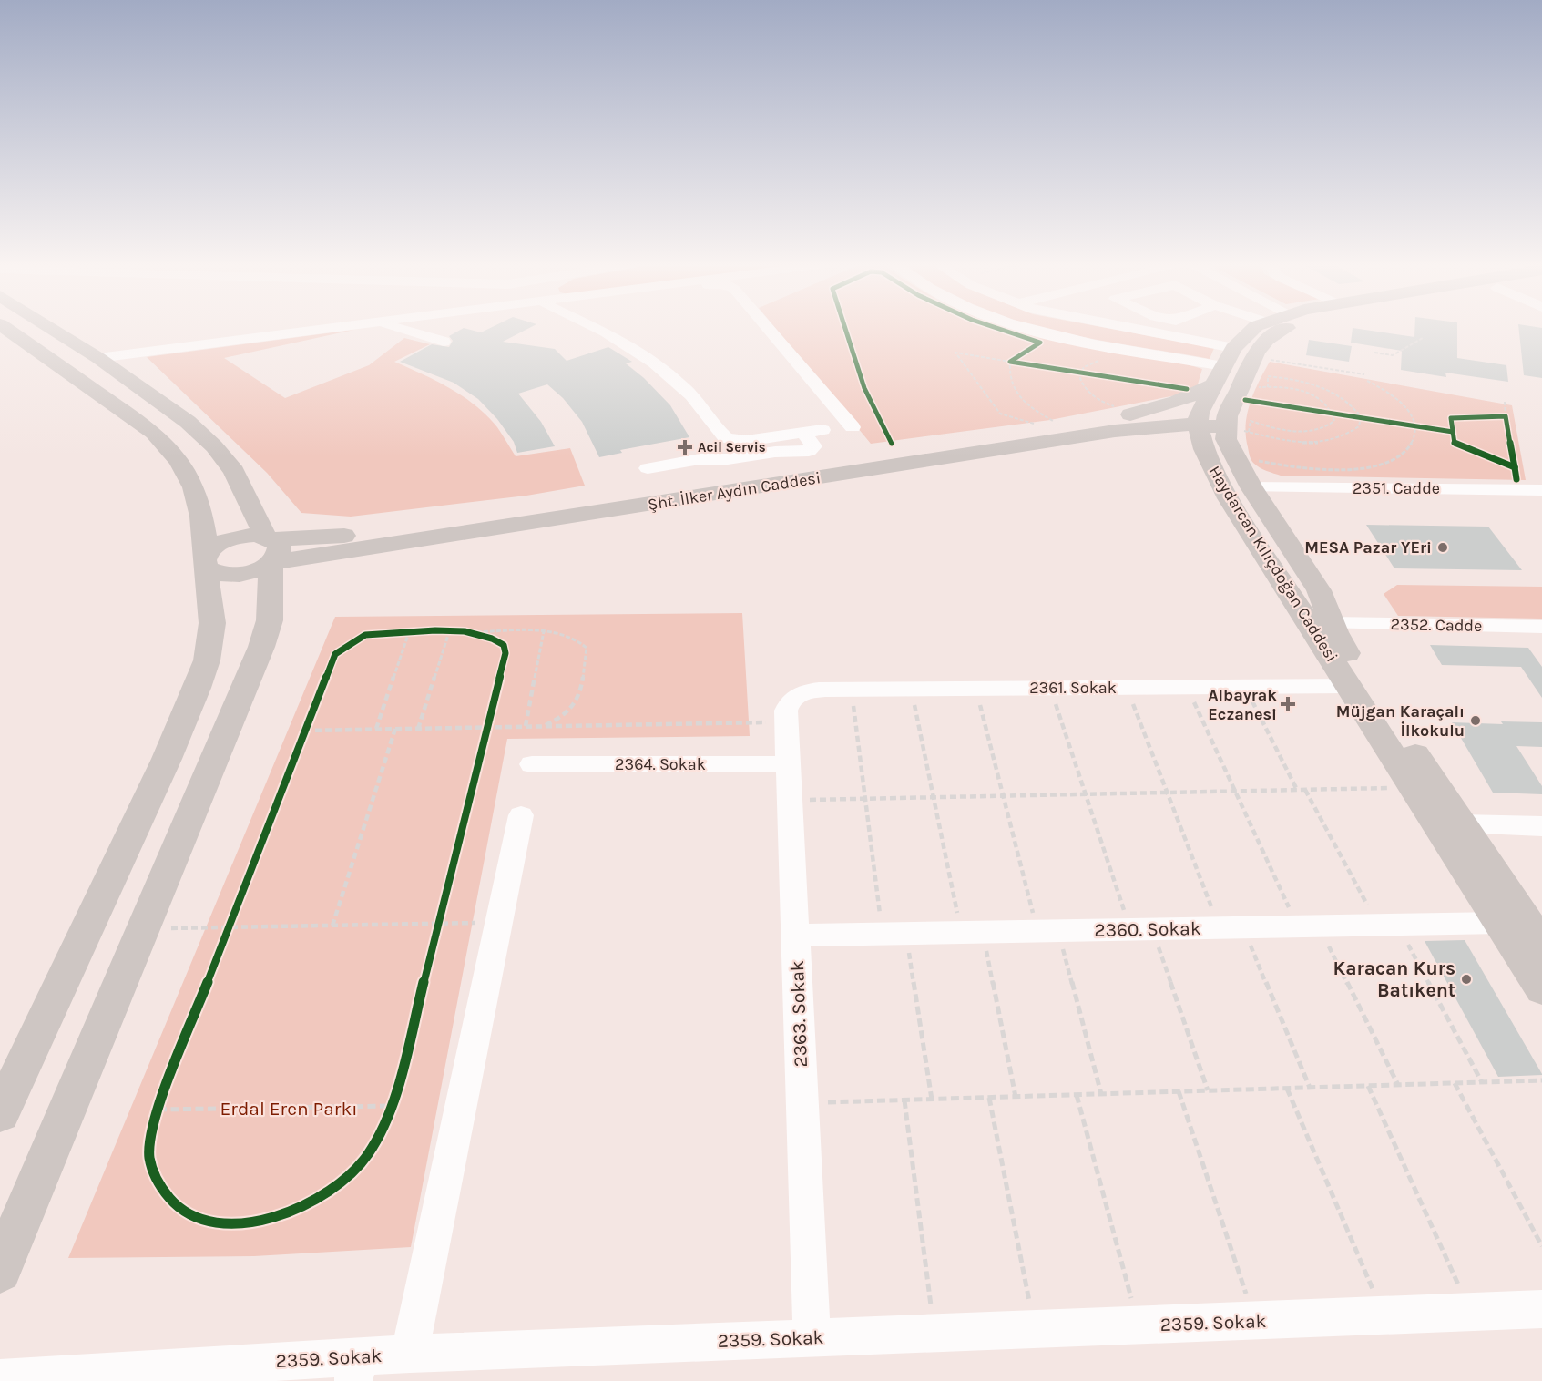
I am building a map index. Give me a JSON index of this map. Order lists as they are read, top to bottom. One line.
{"streets":{"main road":["Şht. İlker Aydın Caddesi","Haydarcan Kılıçdoğan Caddesi"],"street":["2351. Cadde","2352. Cadde","2361. Sokak","2364. Sokak","2360. Sokak","2363. Sokak","2359. Sokak"]},"crossings":[["2351. Cadde","Haydarcan Kılıçdoğan Caddesi"],["Şht. İlker Aydın Caddesi","Haydarcan Kılıçdoğan Caddesi"],["Haydarcan Kılıçdoğan Caddesi","2352. Cadde"],["Haydarcan Kılıçdoğan Caddesi","2361. Sokak"],["Haydarcan Kılıçdoğan Caddesi","2360. Sokak"],["2361. Sokak","2363. Sokak"],["2364. Sokak","2363. Sokak"],["2360. Sokak","2363. Sokak"],["2363. Sokak","2359. Sokak"]],"parks":["Erdal Eren Parkı"],"places":{"health":["Acil Servis","Albayrak Eczanesi"],"other":["MESA Pazar YEri","Müjgan Karaçalı İlkokulu","Karacan Kurs Batıkent"]}}
